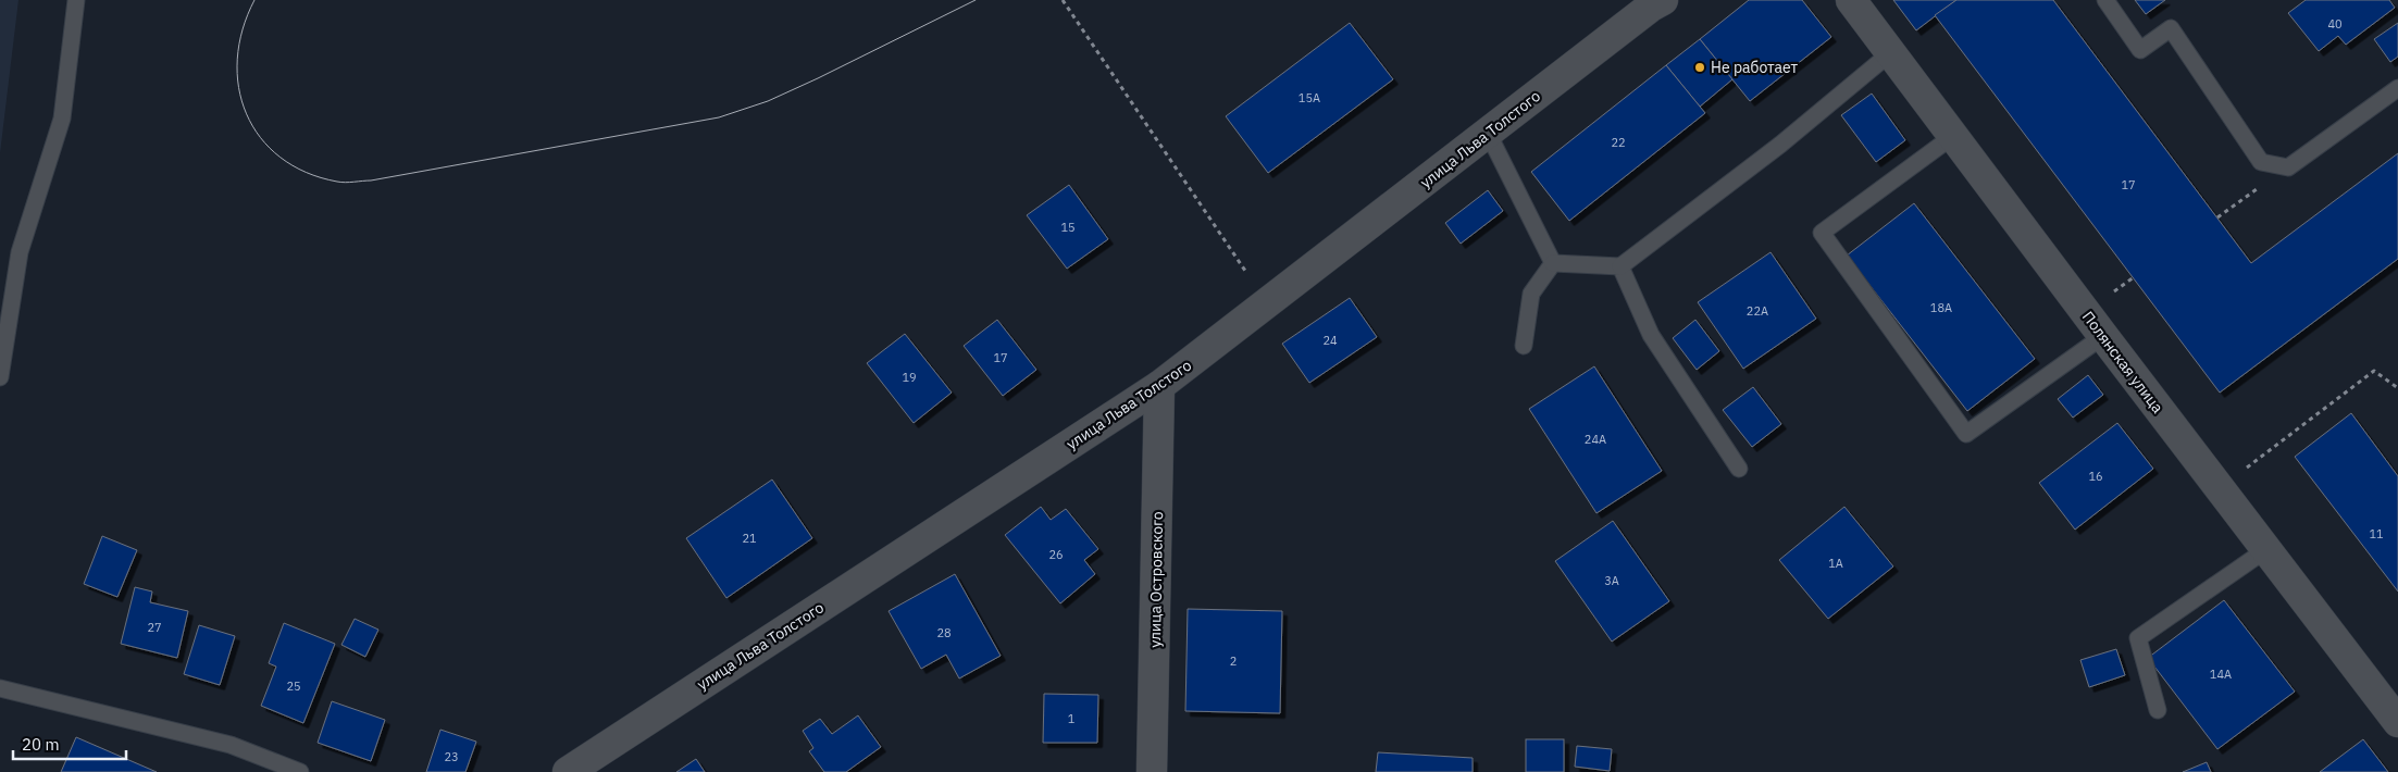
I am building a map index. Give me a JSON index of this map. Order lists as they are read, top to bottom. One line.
{"streets":{"street":["улица Льва Толстого","Полянская улица","улица Островского"]},"crossings":[["улица Льва Толстого","улица Островского"]],"places":["Не работает"],"house_numbers":["40","15А","22","17","15","18А","22А","24","17","19","24А","16","11","21","26","1А","3А","27","28","2","14А","25","1","23"],"scale_bar":"20 m"}
